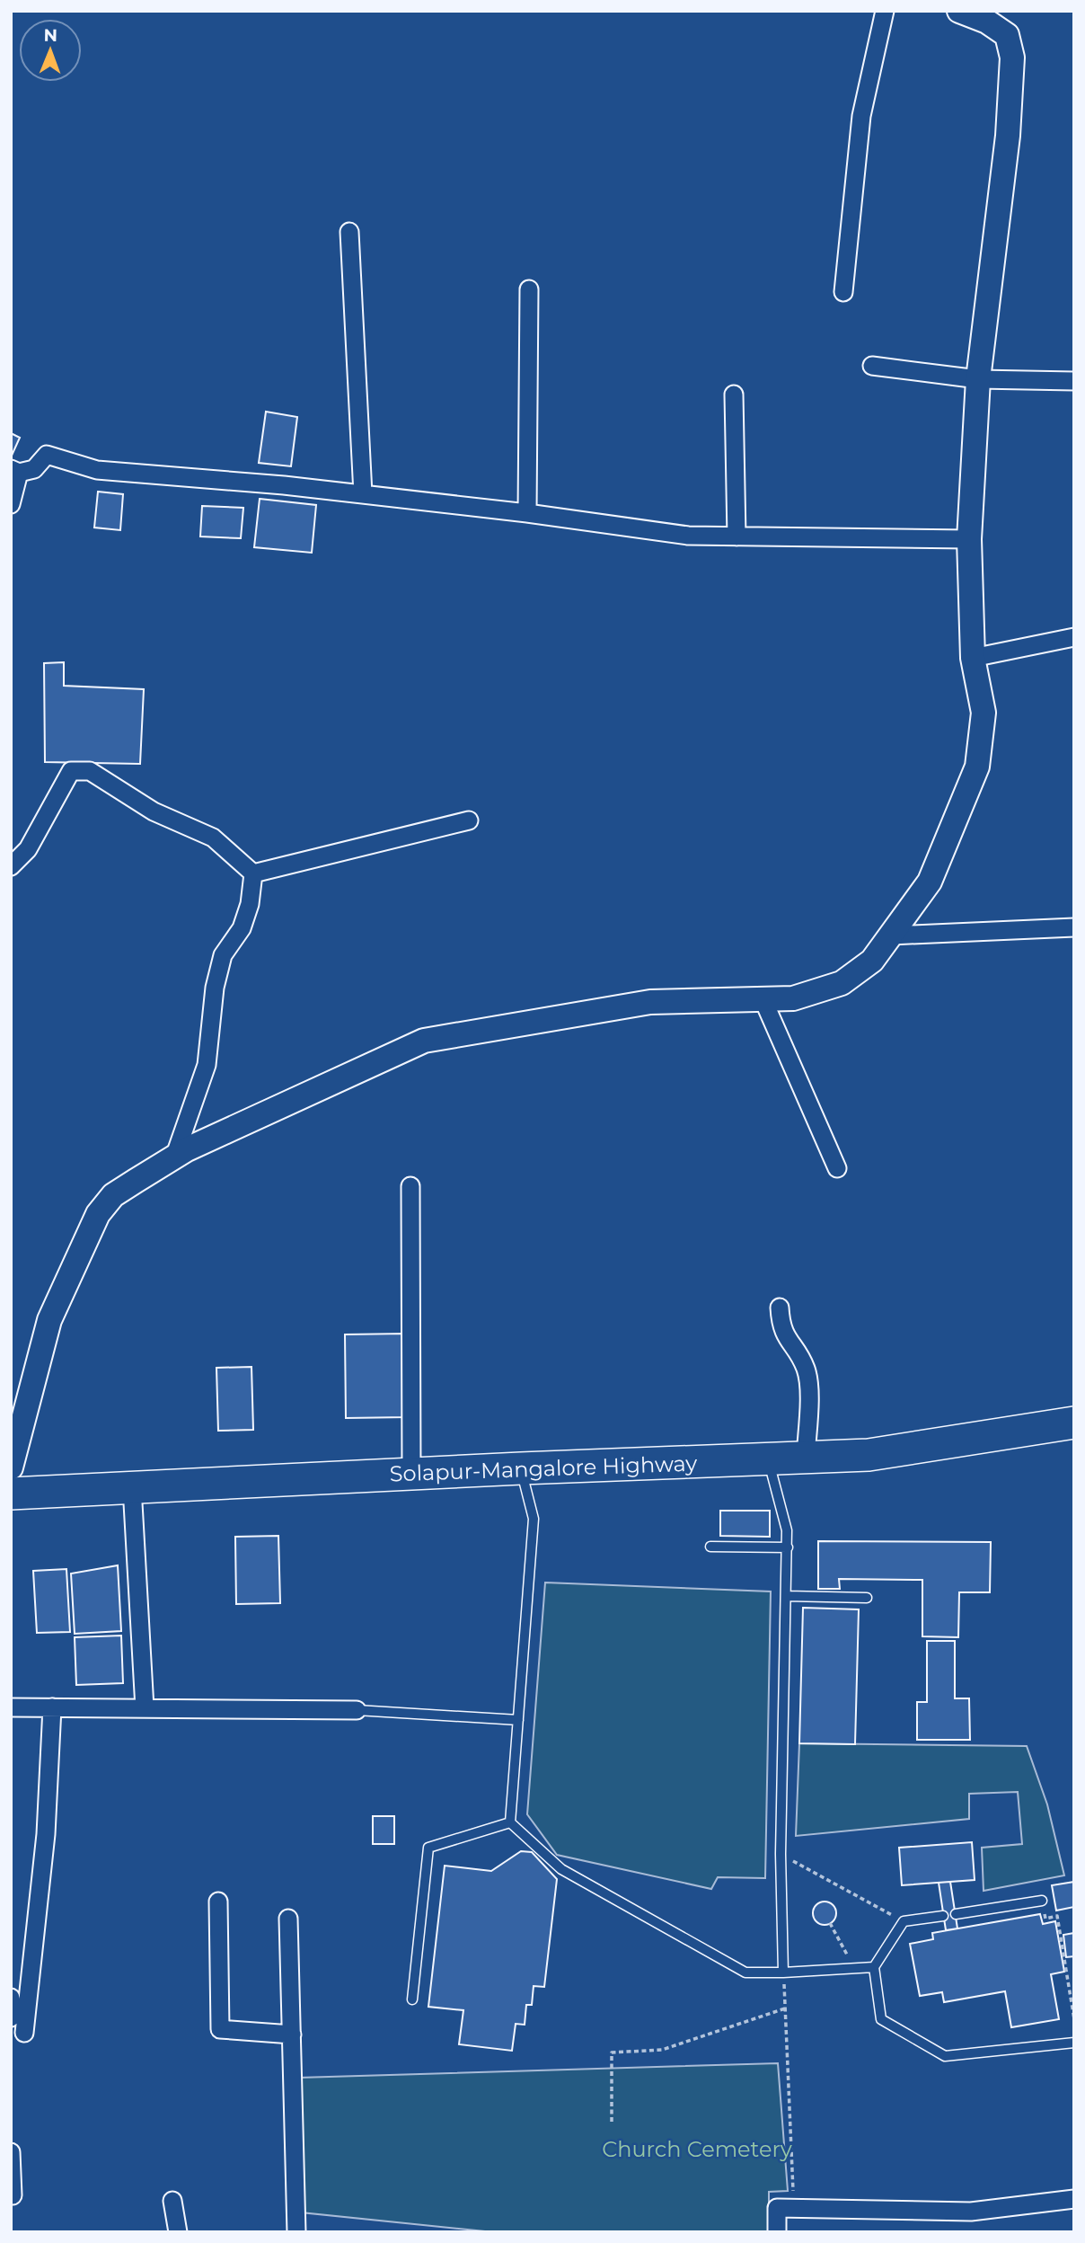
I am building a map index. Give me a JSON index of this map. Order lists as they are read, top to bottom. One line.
{"streets":{"highway":["Solapur-Mangalore Highway"]},"parks":["Church Cemetery"],"north":"top"}
